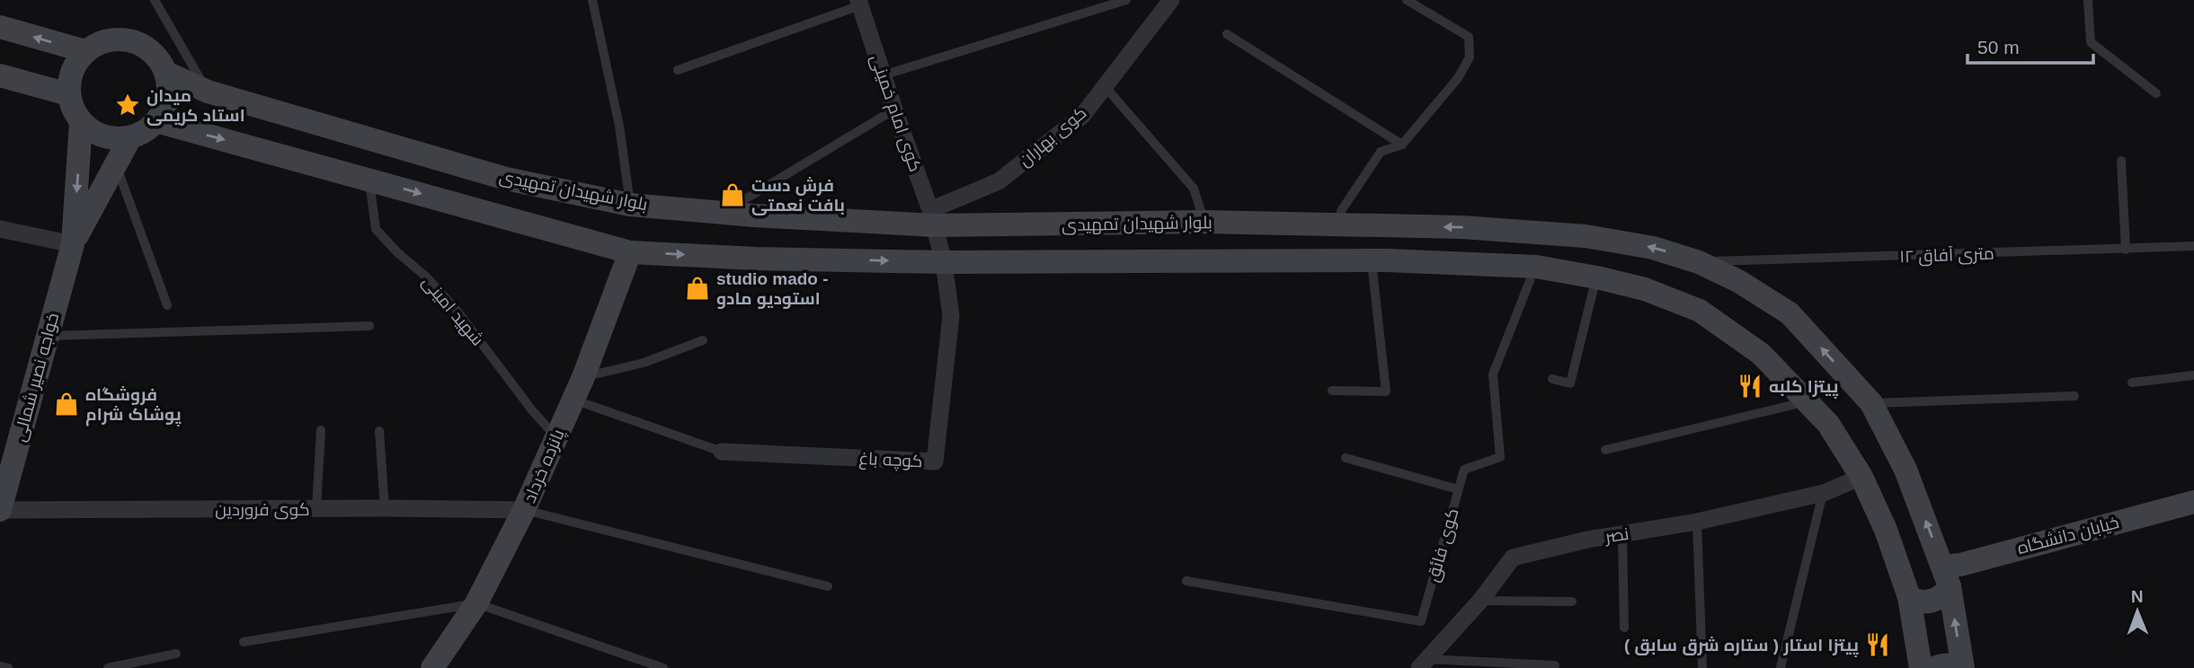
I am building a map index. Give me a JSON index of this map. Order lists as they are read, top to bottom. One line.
{"streets":{"main road":["بلوار شهیدان تمهیدی","خواجه نصیر شمالی","پانزده خرداد","خیابان دانشگاه"],"street":["کوی امام خمینی","کوی بهاران","کوچه باغ","کوی فروردین","نصر"],"lane":["۱۲ متری آفاق","شهید امینی","کوی فائق"]},"crossings":[["کوی امام خمینی","کوی بهاران"],["کوی امام خمینی","بلوار شهیدان تمهیدی"],["کوی امام خمینی","کوچه باغ"],["کوی بهاران","بلوار شهیدان تمهیدی"],["بلوار شهیدان تمهیدی","۱۲ متری آفاق"],["بلوار شهیدان تمهیدی","خیابان دانشگاه"],["شهید امینی","پانزده خرداد"],["خواجه نصیر شمالی","کوی فروردین"],["پانزده خرداد","کوی فروردین"]],"places":{"place":["میدان استاد کریمی"],"shop":["فرش دست بافت نعمتی","studio mado - استودیو مادو","فروشگاه پوشاک شرام"],"restaurant":["پیتزا کلبه","پیتزا استار ( ستاره شرق سابق )"]},"scale_bar":"50 m","north":"top"}
